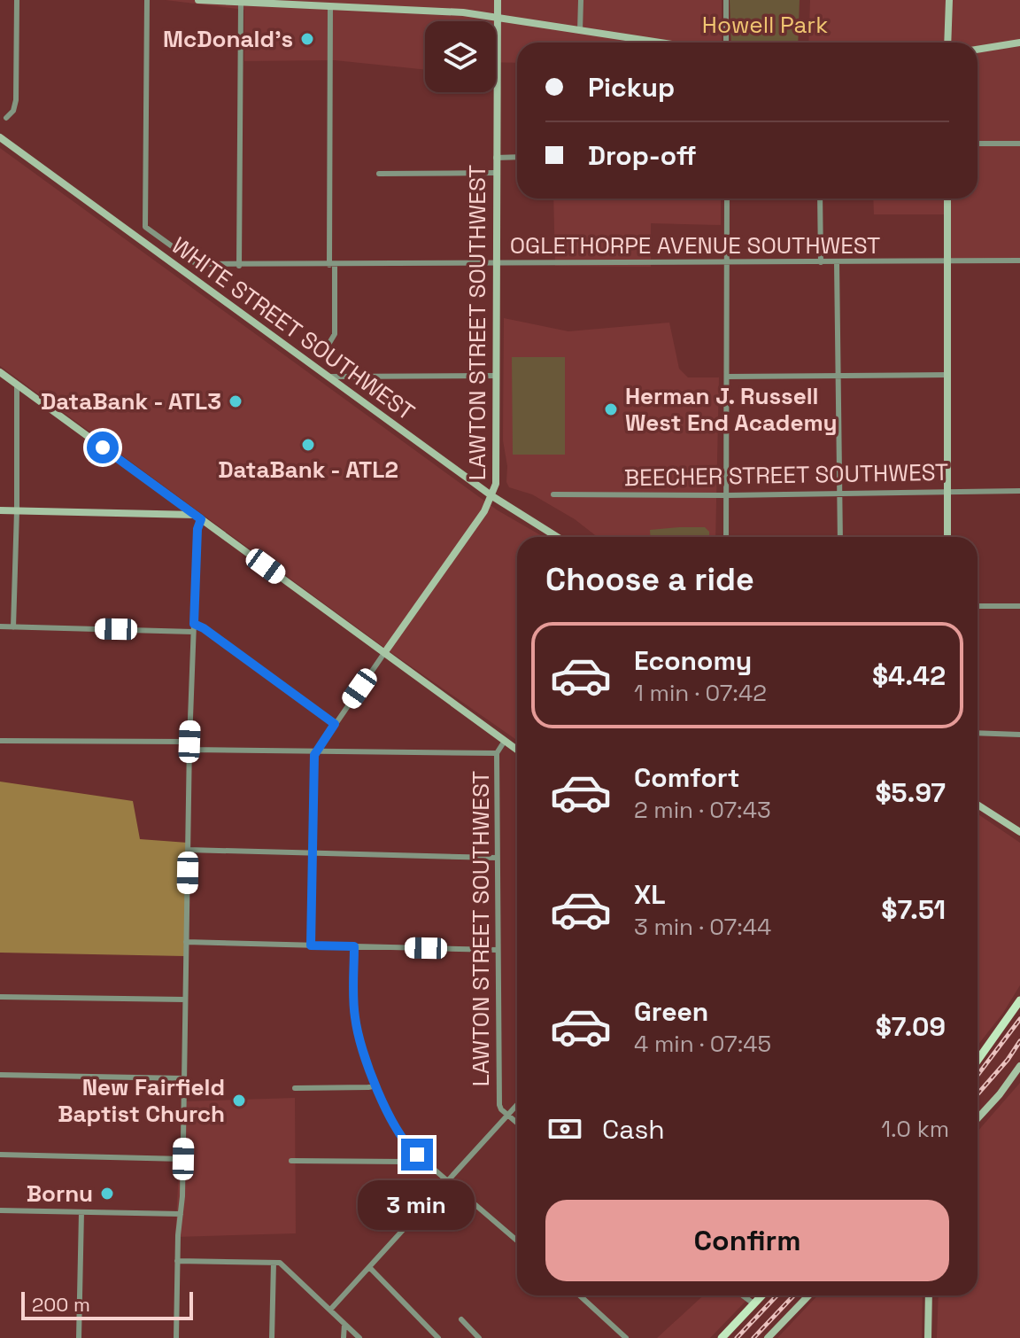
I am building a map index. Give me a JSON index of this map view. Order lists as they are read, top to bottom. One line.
{"streets":{"street":["OGLETHORPE AVENUE SOUTHWEST","LAWTON STREET SOUTHWEST","WHITE STREET SOUTHWEST","BEECHER STREET SOUTHWEST"]},"crossings":[["OGLETHORPE AVENUE SOUTHWEST","LAWTON STREET SOUTHWEST"]],"parks":["Howell Park"],"places":["McDonald's","DataBank - ATL3","Herman J. Russell West End Academy","DataBank - ATL2","New Fairfield Baptist Church","Bornu"],"scale_bar":"200 m","page":{"banner":["Pickup","Drop-off"],"heading":"Choose a ride","list":[{"name":"Economy","note":"1 min · 07:42","value":"$4.42"},{"name":"Comfort","note":"2 min · 07:43","value":"$5.97"},{"name":"XL","note":"3 min · 07:44","value":"$7.51"},{"name":"Green","note":"4 min · 07:45","value":"$7.09"}],"pay":["Cash","1.0 km"],"bubble":"3 min","buttons":"Confirm","scale":"200 m"}}
